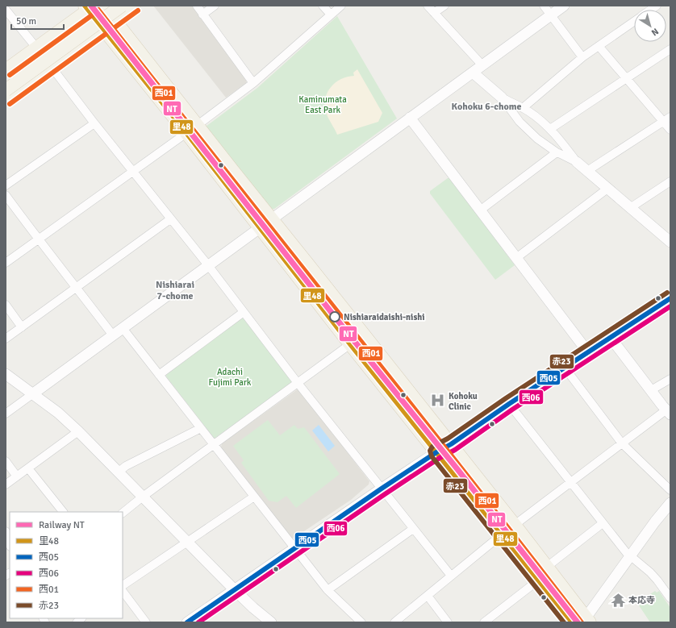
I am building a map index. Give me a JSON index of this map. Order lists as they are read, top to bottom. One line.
{"districts":["Kohoku 6-chome","Nishiarai 7-chome"],"parks":["Kaminumata East Park","Adachi Fujimi Park"],"places":{"other":["Nishiaraidaishi-nishi"],"hospital":["Kohoku Clinic"],"temple":["本応寺"]},"lines":["rail line NT","transit line 里48","transit line 西01","transit line 赤23","transit line 西05","transit line 西06"],"legend":["Railway NT","里48","西05","西06","西01","赤23"],"scale_bar":"50 m","north":"bottom right"}
